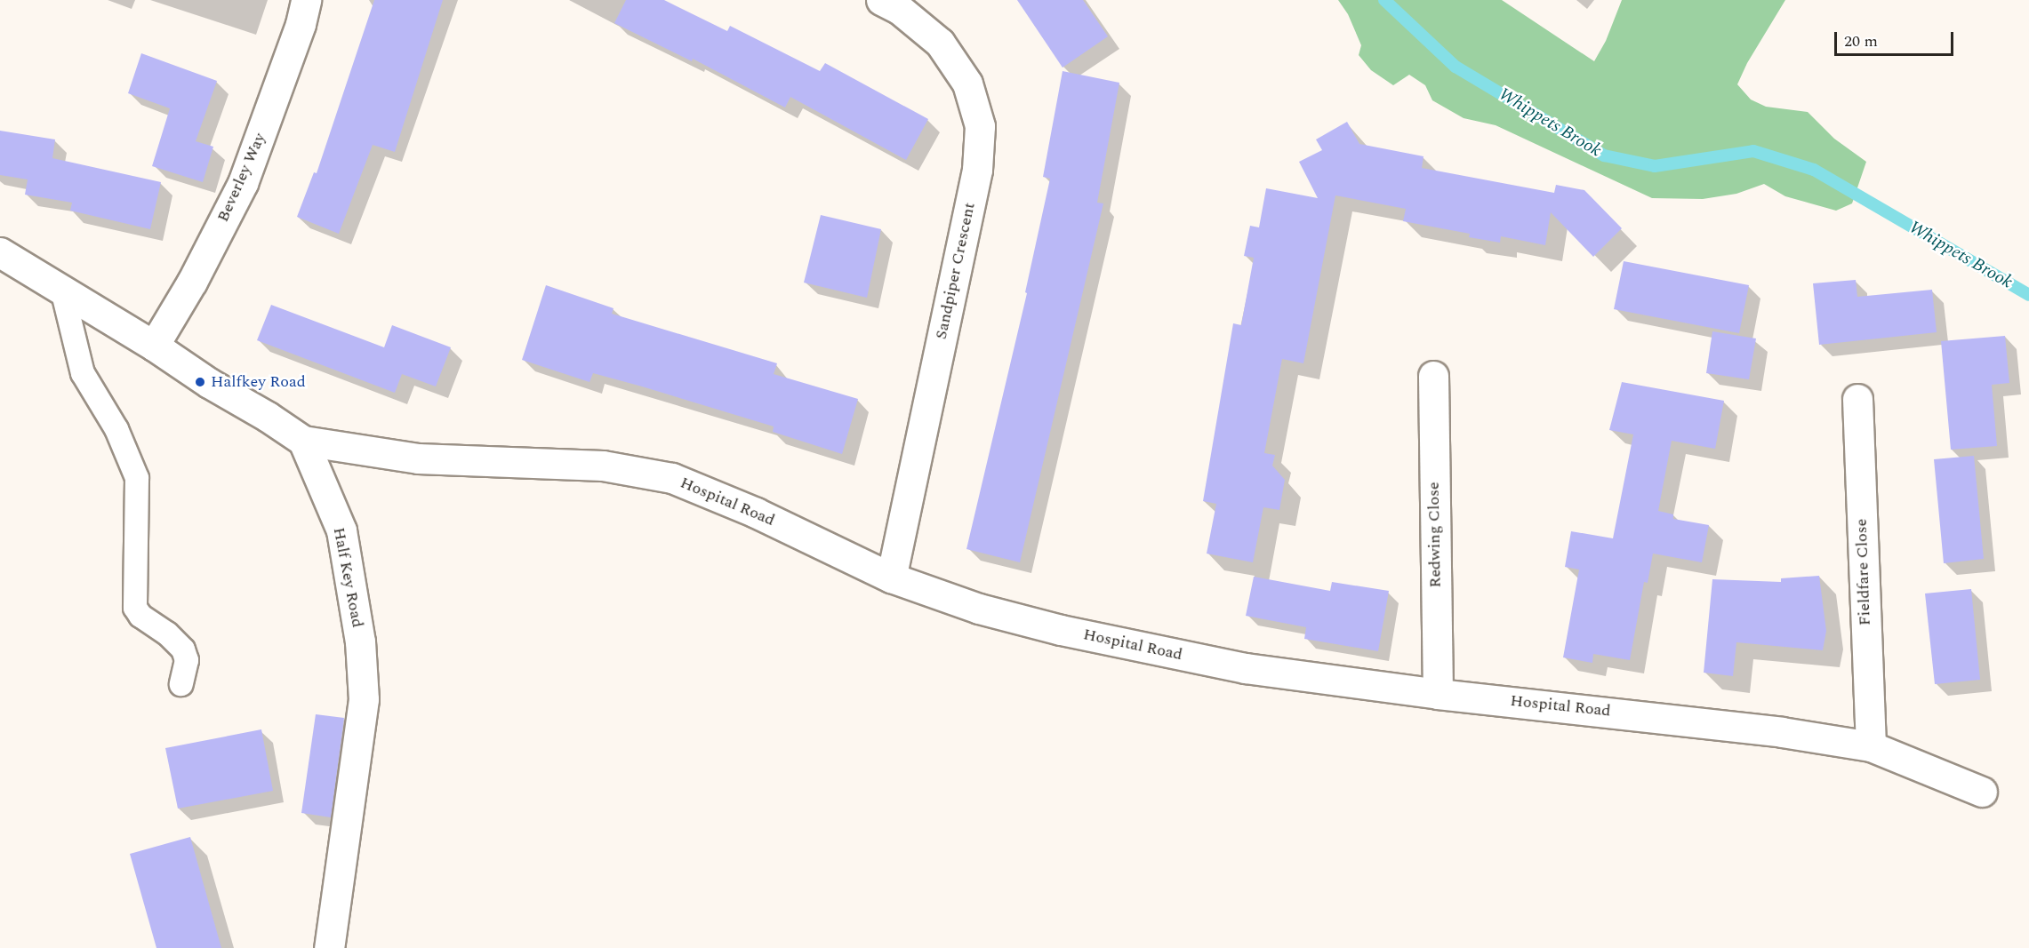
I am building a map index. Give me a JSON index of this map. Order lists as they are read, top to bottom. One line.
{"streets":{"street":["Beverley Way","Sandpiper Crescent","Hospital Road","Redwing Close","Fieldfare Close","Half Key Road"]},"crossings":[["Sandpiper Crescent","Hospital Road"],["Hospital Road","Redwing Close"],["Hospital Road","Fieldfare Close"],["Hospital Road","Half Key Road"]],"water":["Whippets Brook"],"places":["Halfkey Road"],"scale_bar":"20 m"}
